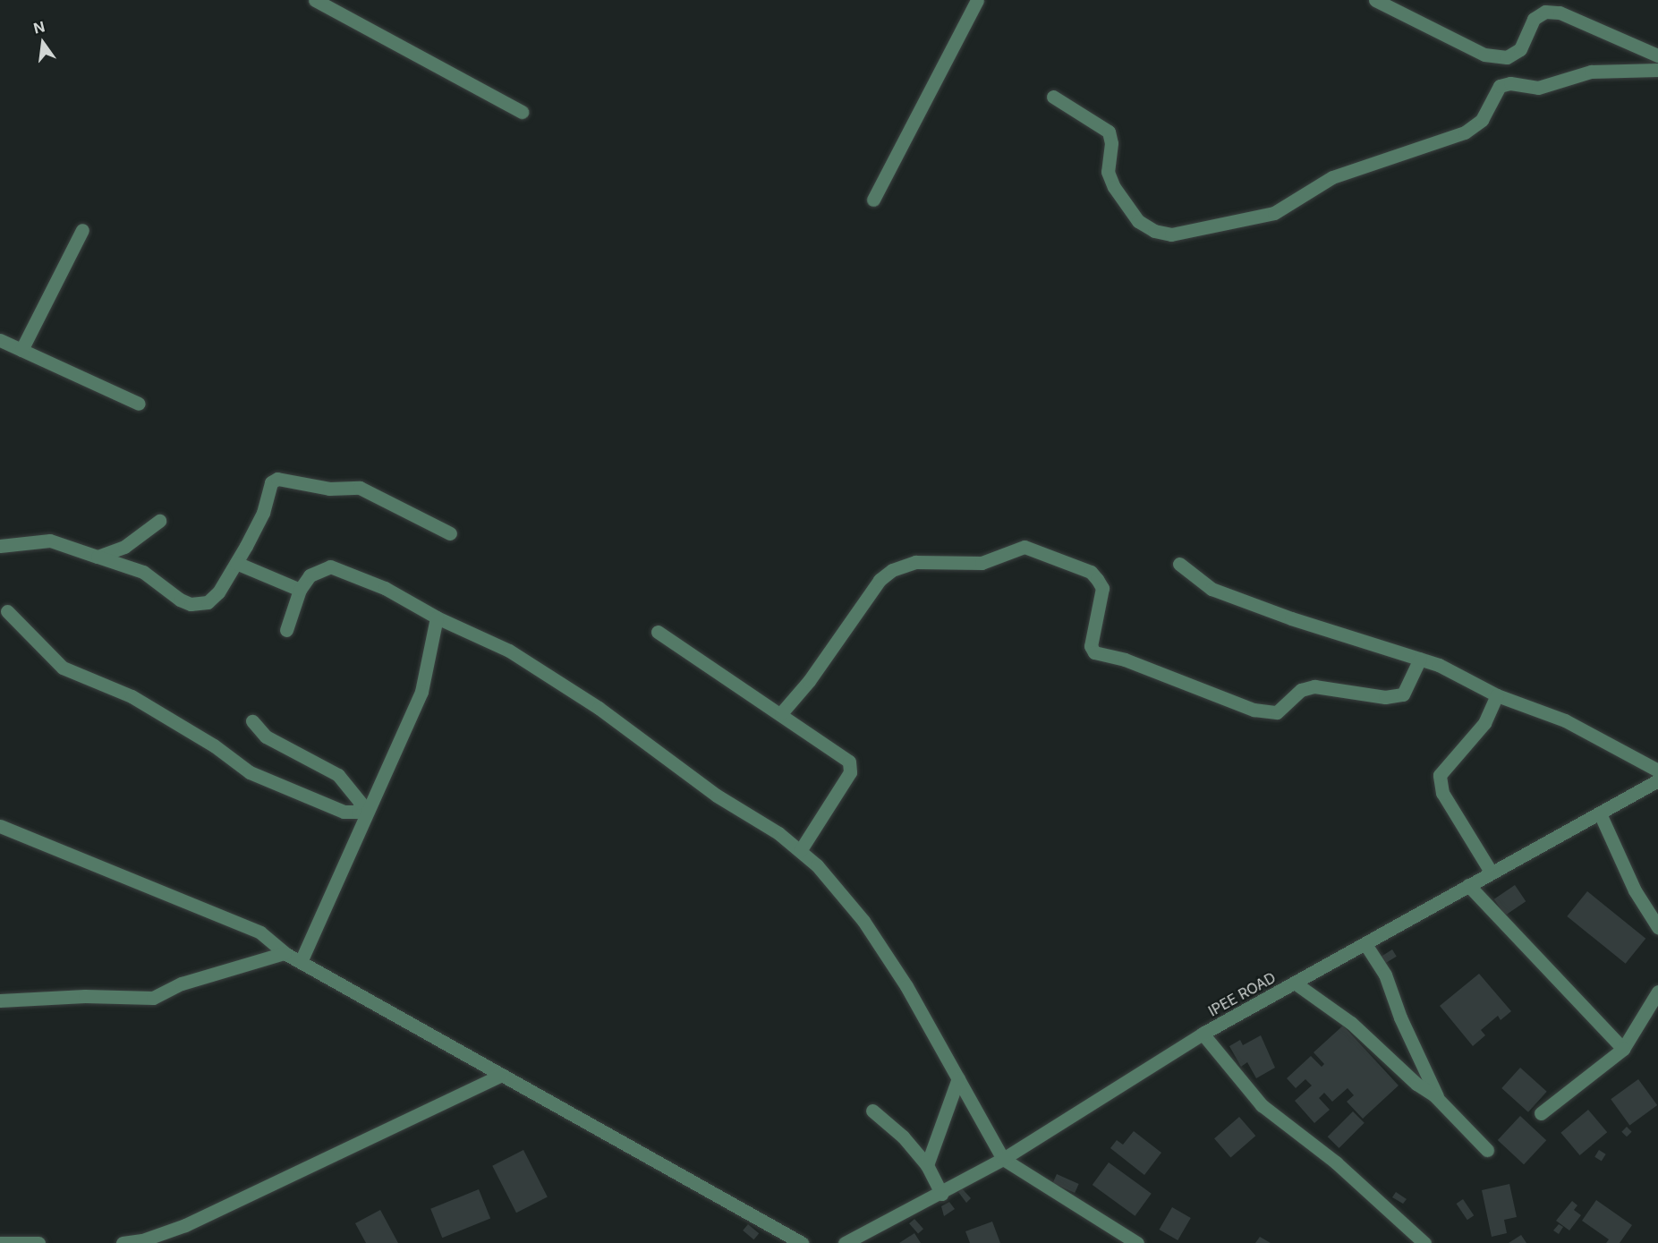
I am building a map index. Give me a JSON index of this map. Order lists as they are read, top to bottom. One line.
{"streets":{"street":["IPEE ROAD"]},"north":"top"}
